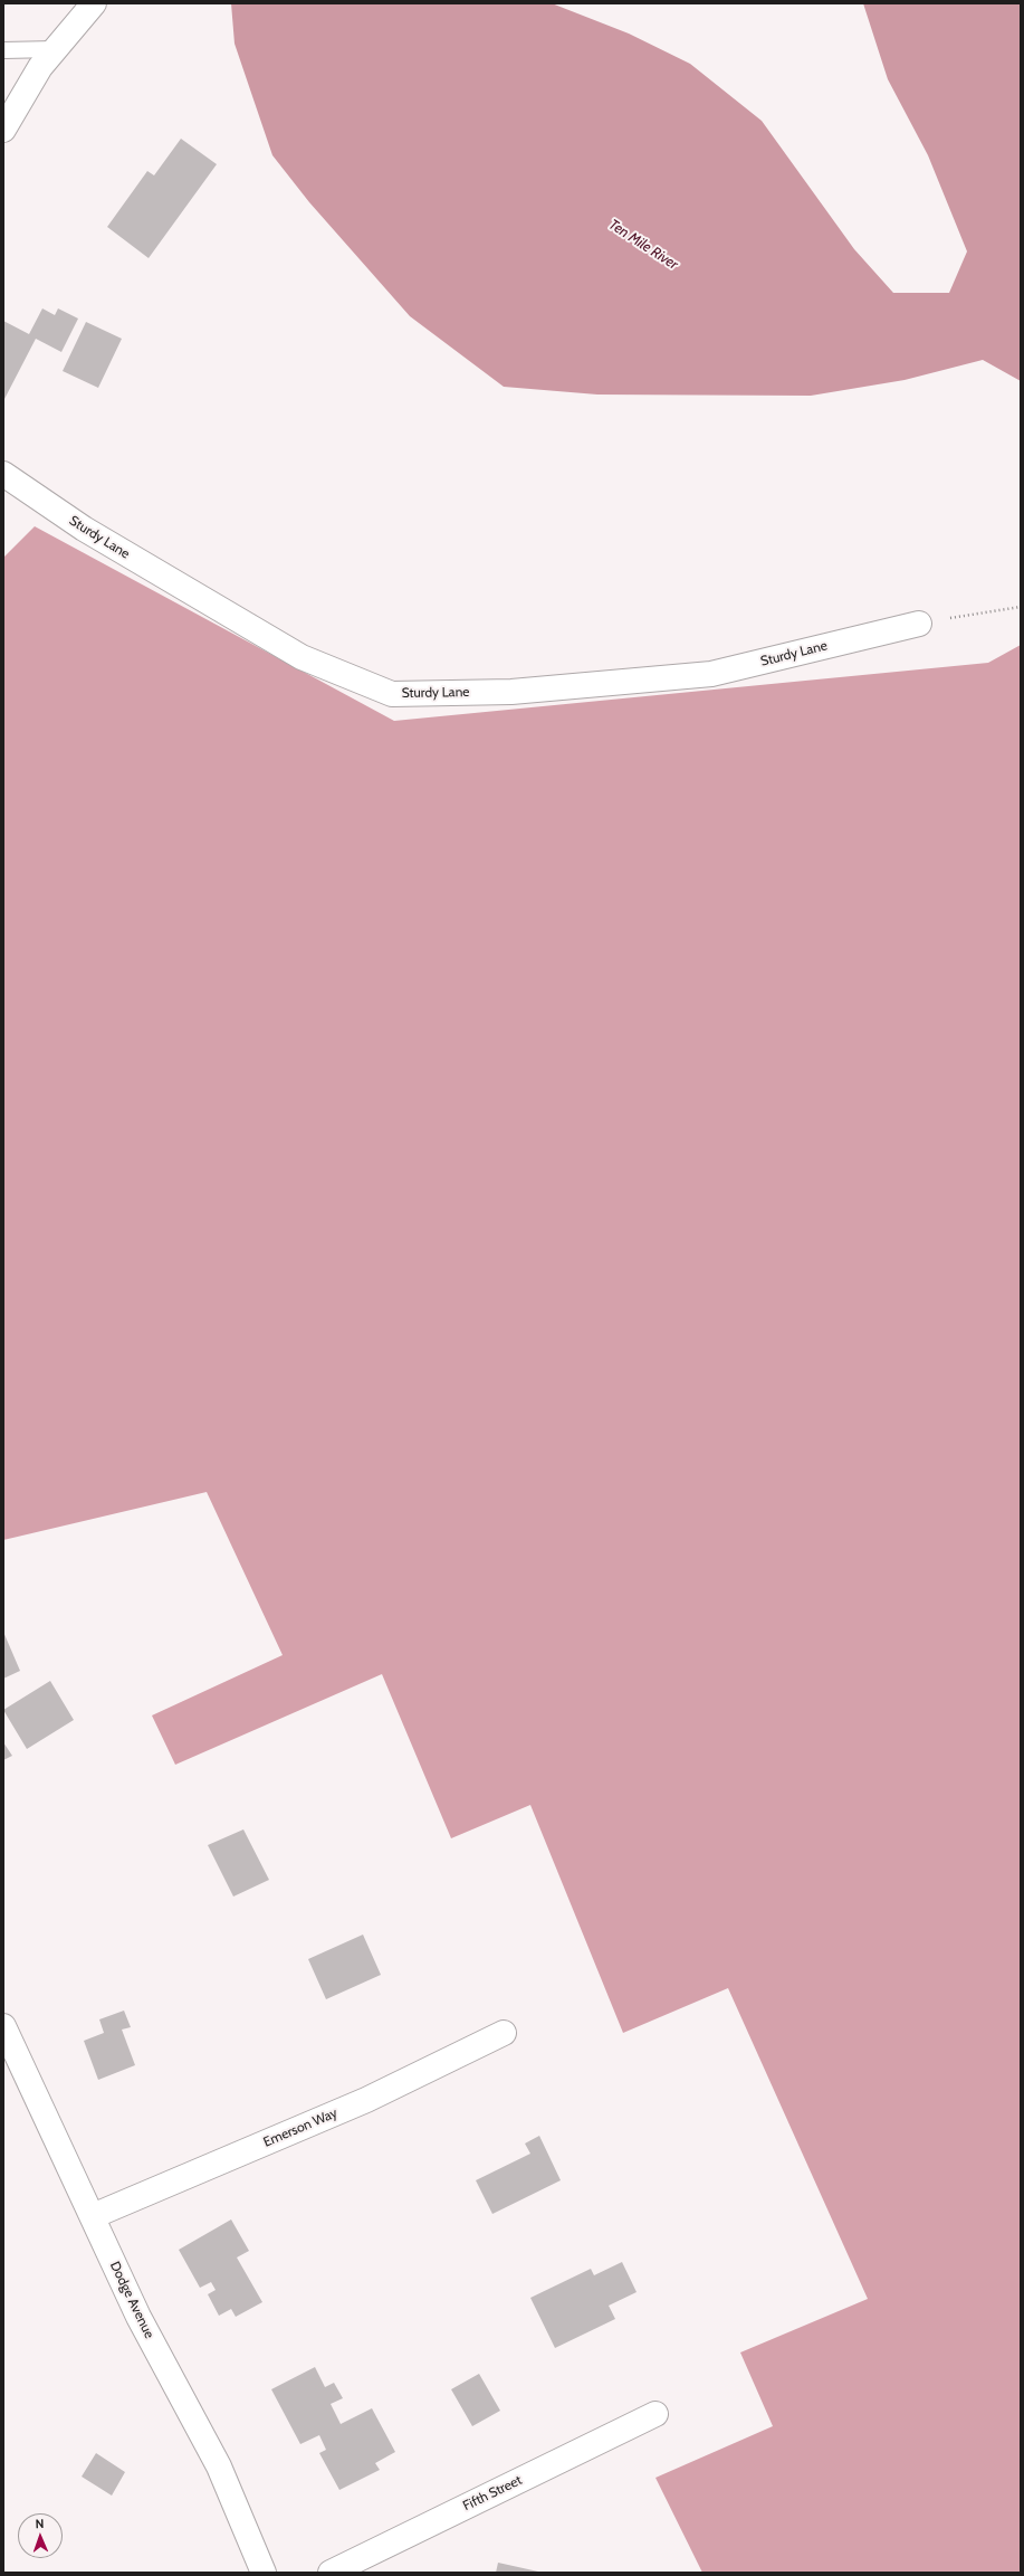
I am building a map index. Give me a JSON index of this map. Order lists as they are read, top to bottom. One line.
{"streets":{"street":["Sturdy Lane","Emerson Way","Dodge Avenue","Fifth Street"]},"crossings":[["Emerson Way","Dodge Avenue"]],"water":["Ten Mile River"],"north":"top"}
